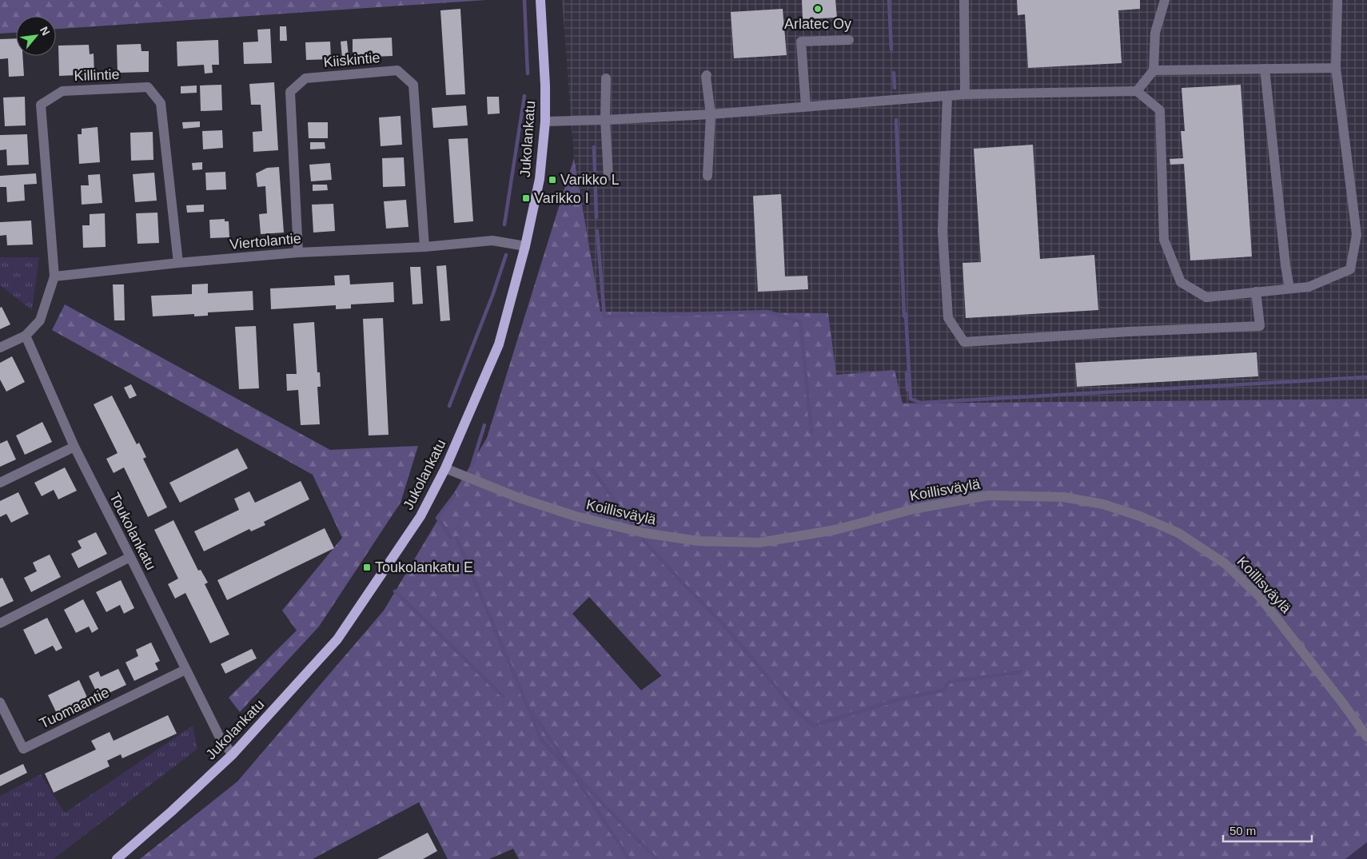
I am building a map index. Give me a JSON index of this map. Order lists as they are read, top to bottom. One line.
{"streets":{"main road":["Jukolankatu"],"street":["Kiiskintie","Killintie","Viertolantie","Koillisväylä","Toukolankatu","Tuomaantie"]},"crossings":[["Kiiskintie","Viertolantie"],["Killintie","Viertolantie"],["Jukolankatu","Viertolantie"],["Jukolankatu","Koillisväylä"],["Jukolankatu","Toukolankatu"],["Toukolankatu","Tuomaantie"]],"places":{"other":["Arlatec Oy"],"transit":["Varikko L","Varikko I","Toukolankatu E"]},"scale_bar":"50 m","north":"top right"}
